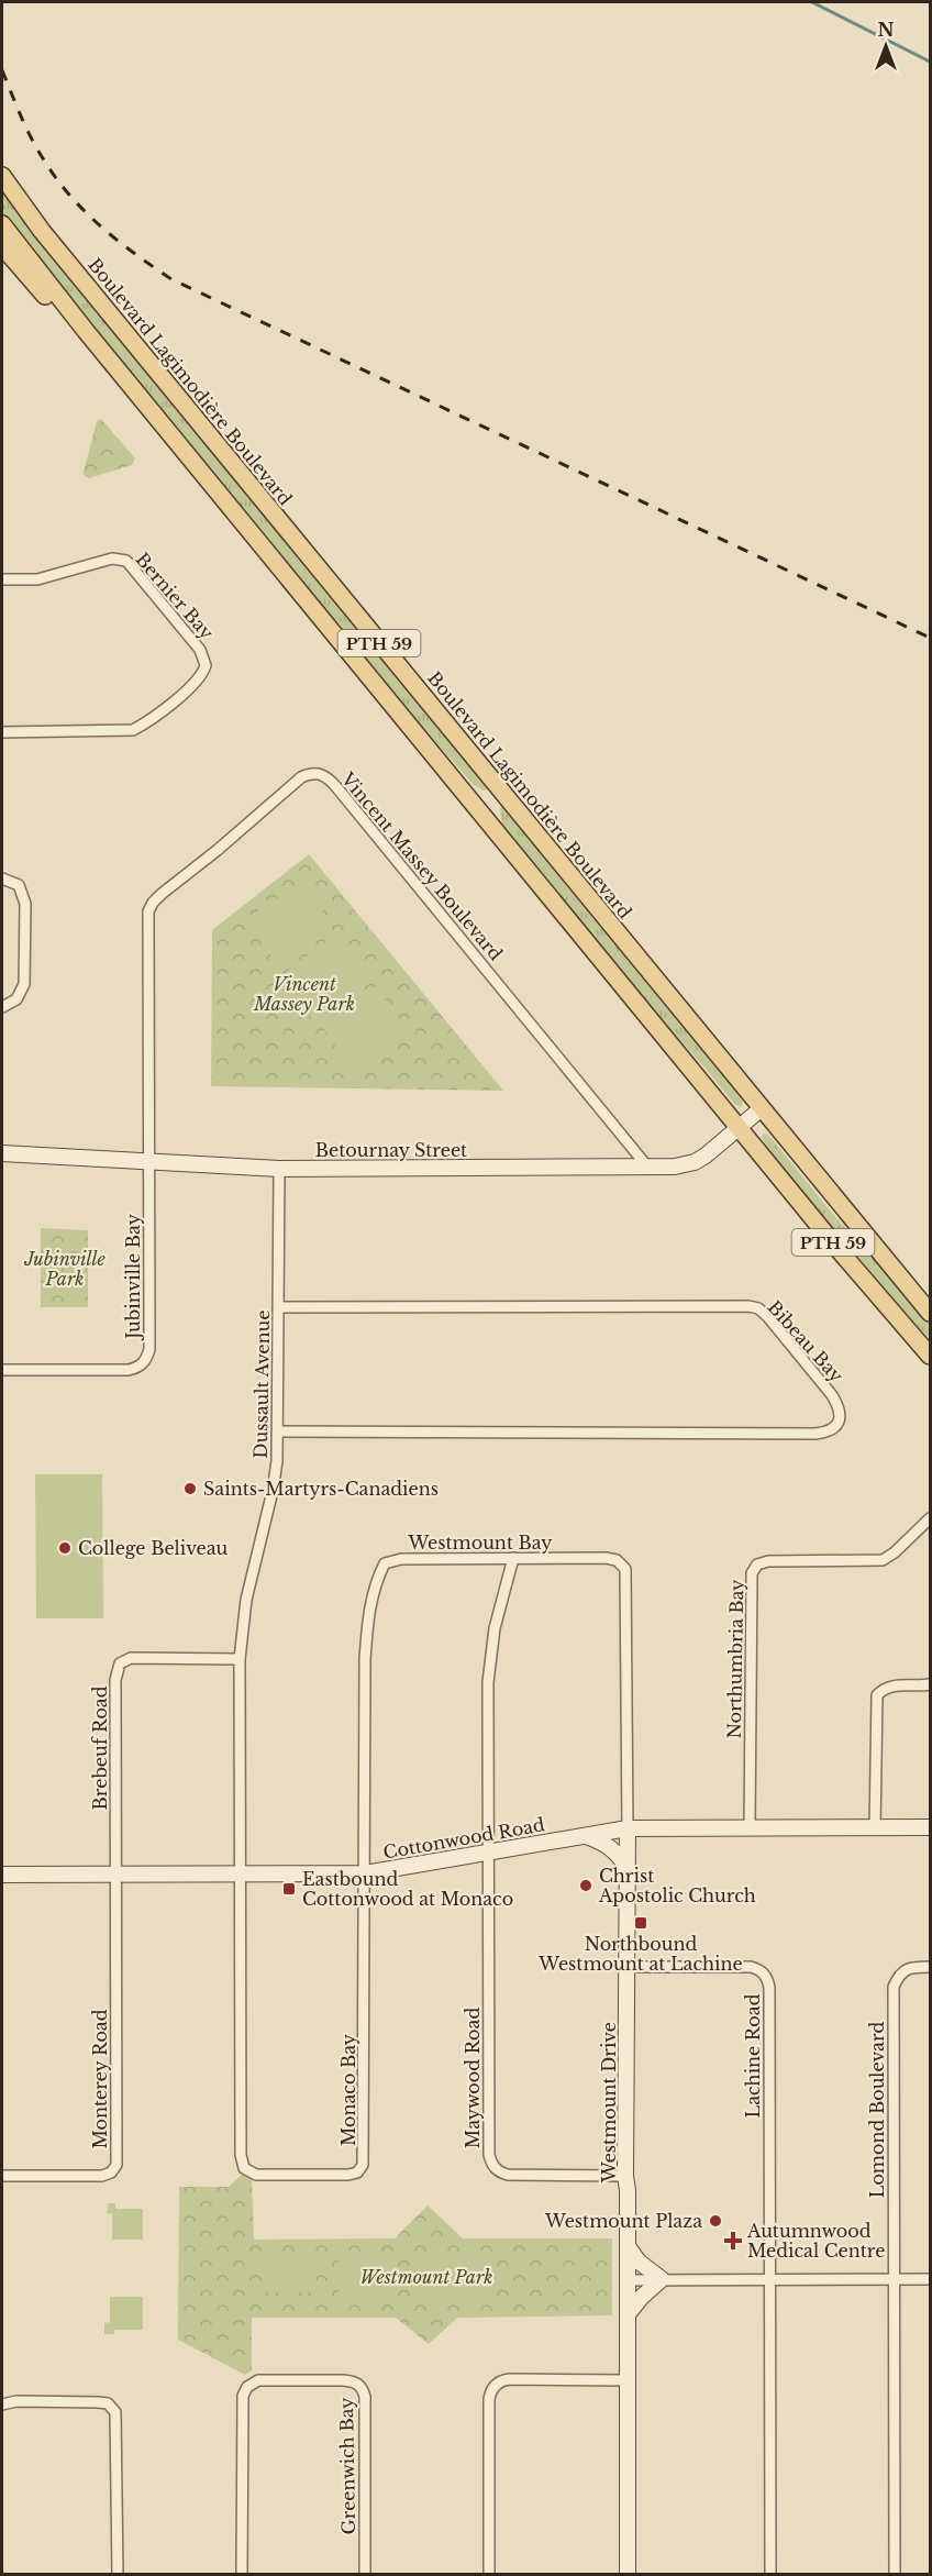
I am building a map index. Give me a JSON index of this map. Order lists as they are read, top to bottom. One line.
{"streets":{"main road":["Boulevard Lagimodière Boulevard","PTH 59"],"street":["Bernier Bay","Vincent Massey Boulevard","Betournay Street","Jubinville Bay","Bibeau Bay","Dussault Avenue","Westmount Bay","Northumbria Bay","Brebeuf Road","Cottonwood Road","Lachine Road","Maywood Road","Monterey Road","Monaco Bay","Westmount Drive","Lomond Boulevard","Greenwich Bay"]},"crossings":[["Boulevard Lagimodière Boulevard","Betournay Street"],["PTH 59","Betournay Street"],["Vincent Massey Boulevard","Betournay Street"],["Vincent Massey Boulevard","Jubinville Bay"],["Betournay Street","Jubinville Bay"],["Betournay Street","Dussault Avenue"],["Bibeau Bay","Dussault Avenue"],["Dussault Avenue","Brebeuf Road"],["Dussault Avenue","Cottonwood Road"],["Dussault Avenue","Monaco Bay"],["Westmount Bay","Cottonwood Road"],["Westmount Bay","Monaco Bay"],["Westmount Bay","Westmount Drive"],["Northumbria Bay","Cottonwood Road"],["Brebeuf Road","Cottonwood Road"],["Brebeuf Road","Monterey Road"],["Cottonwood Road","Maywood Road"],["Cottonwood Road","Monterey Road"],["Cottonwood Road","Monaco Bay"],["Cottonwood Road","Westmount Drive"],["Lachine Road","Westmount Drive"],["Maywood Road","Westmount Drive"]],"parks":["Vincent Massey Park","Jubinville Park","Westmount Park"],"places":{"other":["Saints-Martyrs-Canadiens","College Beliveau","Christ Apostolic Church","Westmount Plaza"],"transit":["Eastbound Cottonwood at Monaco","Northbound Westmount at Lachine"],"health":["Autumnwood Medical Centre"]},"north":"top"}
